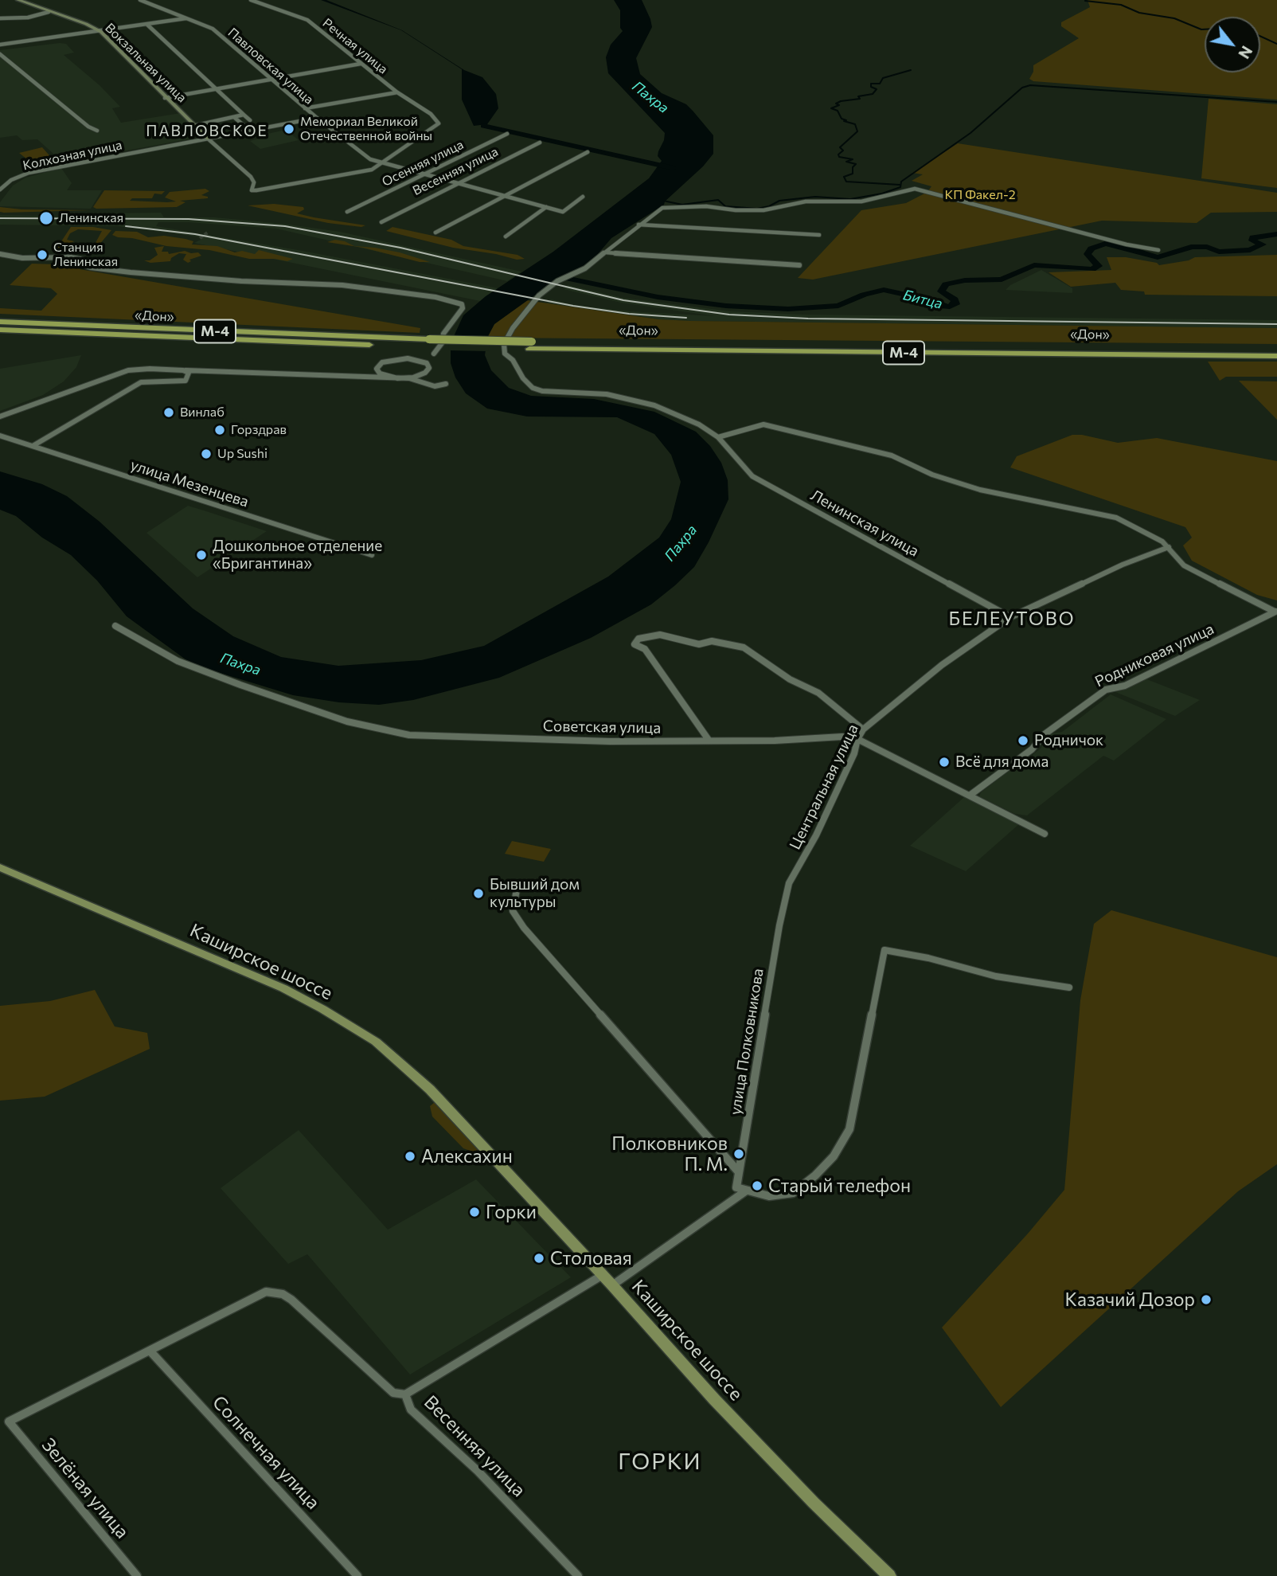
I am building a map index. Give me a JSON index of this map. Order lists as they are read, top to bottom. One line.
{"streets":{"highway":["«Дон»","М-4"],"main road":["Каширское шоссе"],"street":["Речная улица","Вокзальная улица","Павловская улица","Колхозная улица","Осенняя улица","Весенняя улица","улица Мезенцева","Ленинская улица","Родниковая улица","Советская улица","Центральная улица","улица Полковникова","Солнечная улица","Зелёная улица"]},"crossings":[["Речная улица","Вокзальная улица"],["Речная улица","Павловская улица"],["Вокзальная улица","Павловская улица"],["Вокзальная улица","Колхозная улица"],["Павловская улица","Колхозная улица"],["Павловская улица","Осенняя улица"],["Павловская улица","Весенняя улица"],["Весенняя улица","Солнечная улица"],["Весенняя улица","Зелёная улица"],["Ленинская улица","Центральная улица"],["Советская улица","Центральная улица"],["Центральная улица","улица Полковникова"],["Солнечная улица","Зелёная улица"]],"districts":["ПАВЛОВСКОЕ","БЕЛЕУТОВО","ГОРКИ"],"water":["Пахра","Битца"],"parks":["КП Факел-2"],"places":["Мемориал Великой Отечественной войны","Ленинская","Станция Ленинская","Винлаб","Горздрав","Up Sushi","Дошкольное отделение «Бригантина»","Родничок","Всё для дома","Бывший дом культуры","Полковников П. М.","Алексахин","Старый телефон","Горки","Столовая","Казачий Дозор"],"north":"bottom right"}
